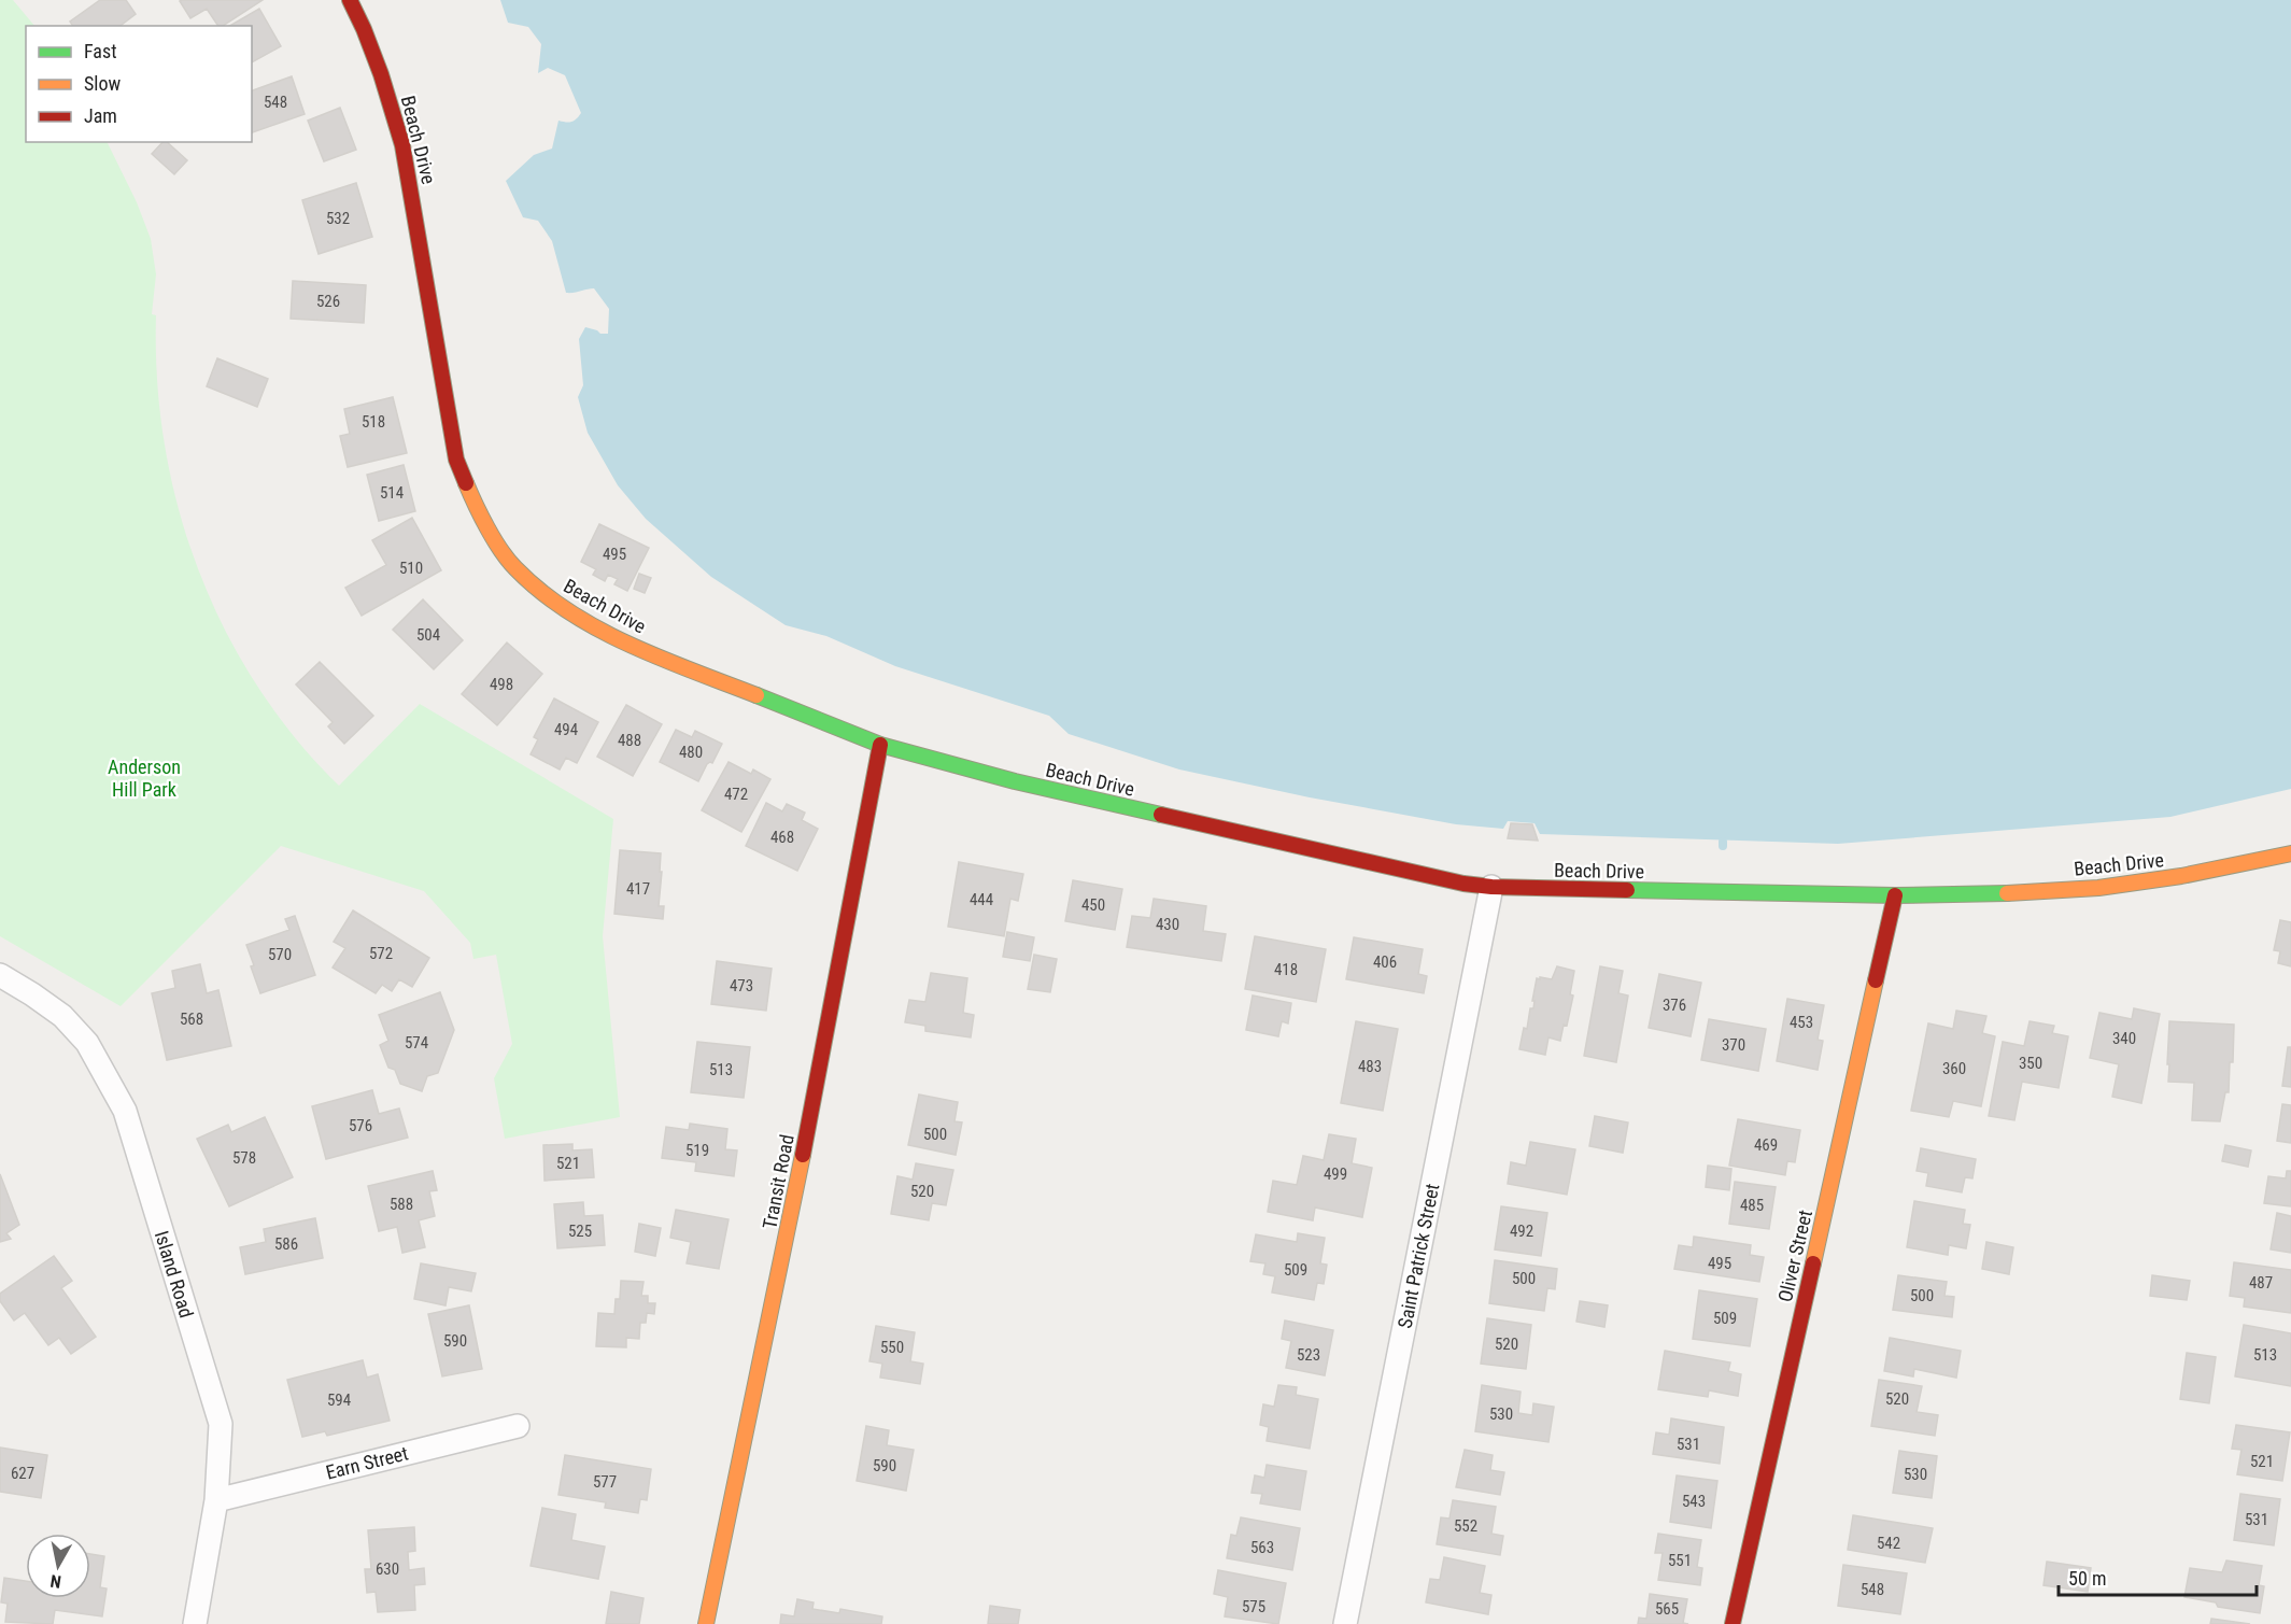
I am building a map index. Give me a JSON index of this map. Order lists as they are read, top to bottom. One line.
{"streets":{"main road":["Beach Drive","Transit Road","Oliver Street"],"street":["Saint Patrick Street","Island Road","Earn Street"]},"crossings":[["Beach Drive","Transit Road"],["Beach Drive","Saint Patrick Street"],["Beach Drive","Oliver Street"],["Island Road","Earn Street"]],"parks":["Anderson Hill Park"],"house_numbers":["548","532","526","518","514","495","510","504","498","494","488","480","472","468","417","444","450","430","572","570","406","418","473","376","568","453","340","574","370","350","483","360","513","576","500","469","519","578","521","499","520","588","485","525","492","586","495","509","500","487","500","509","590","520","550","523","513","520","594","530","531","521","590","627","530","577","543","531","552","542","563","551","630","548","575","565"],"legend":["Fast","Slow","Jam"],"scale_bar":"50 m","north":"bottom"}
